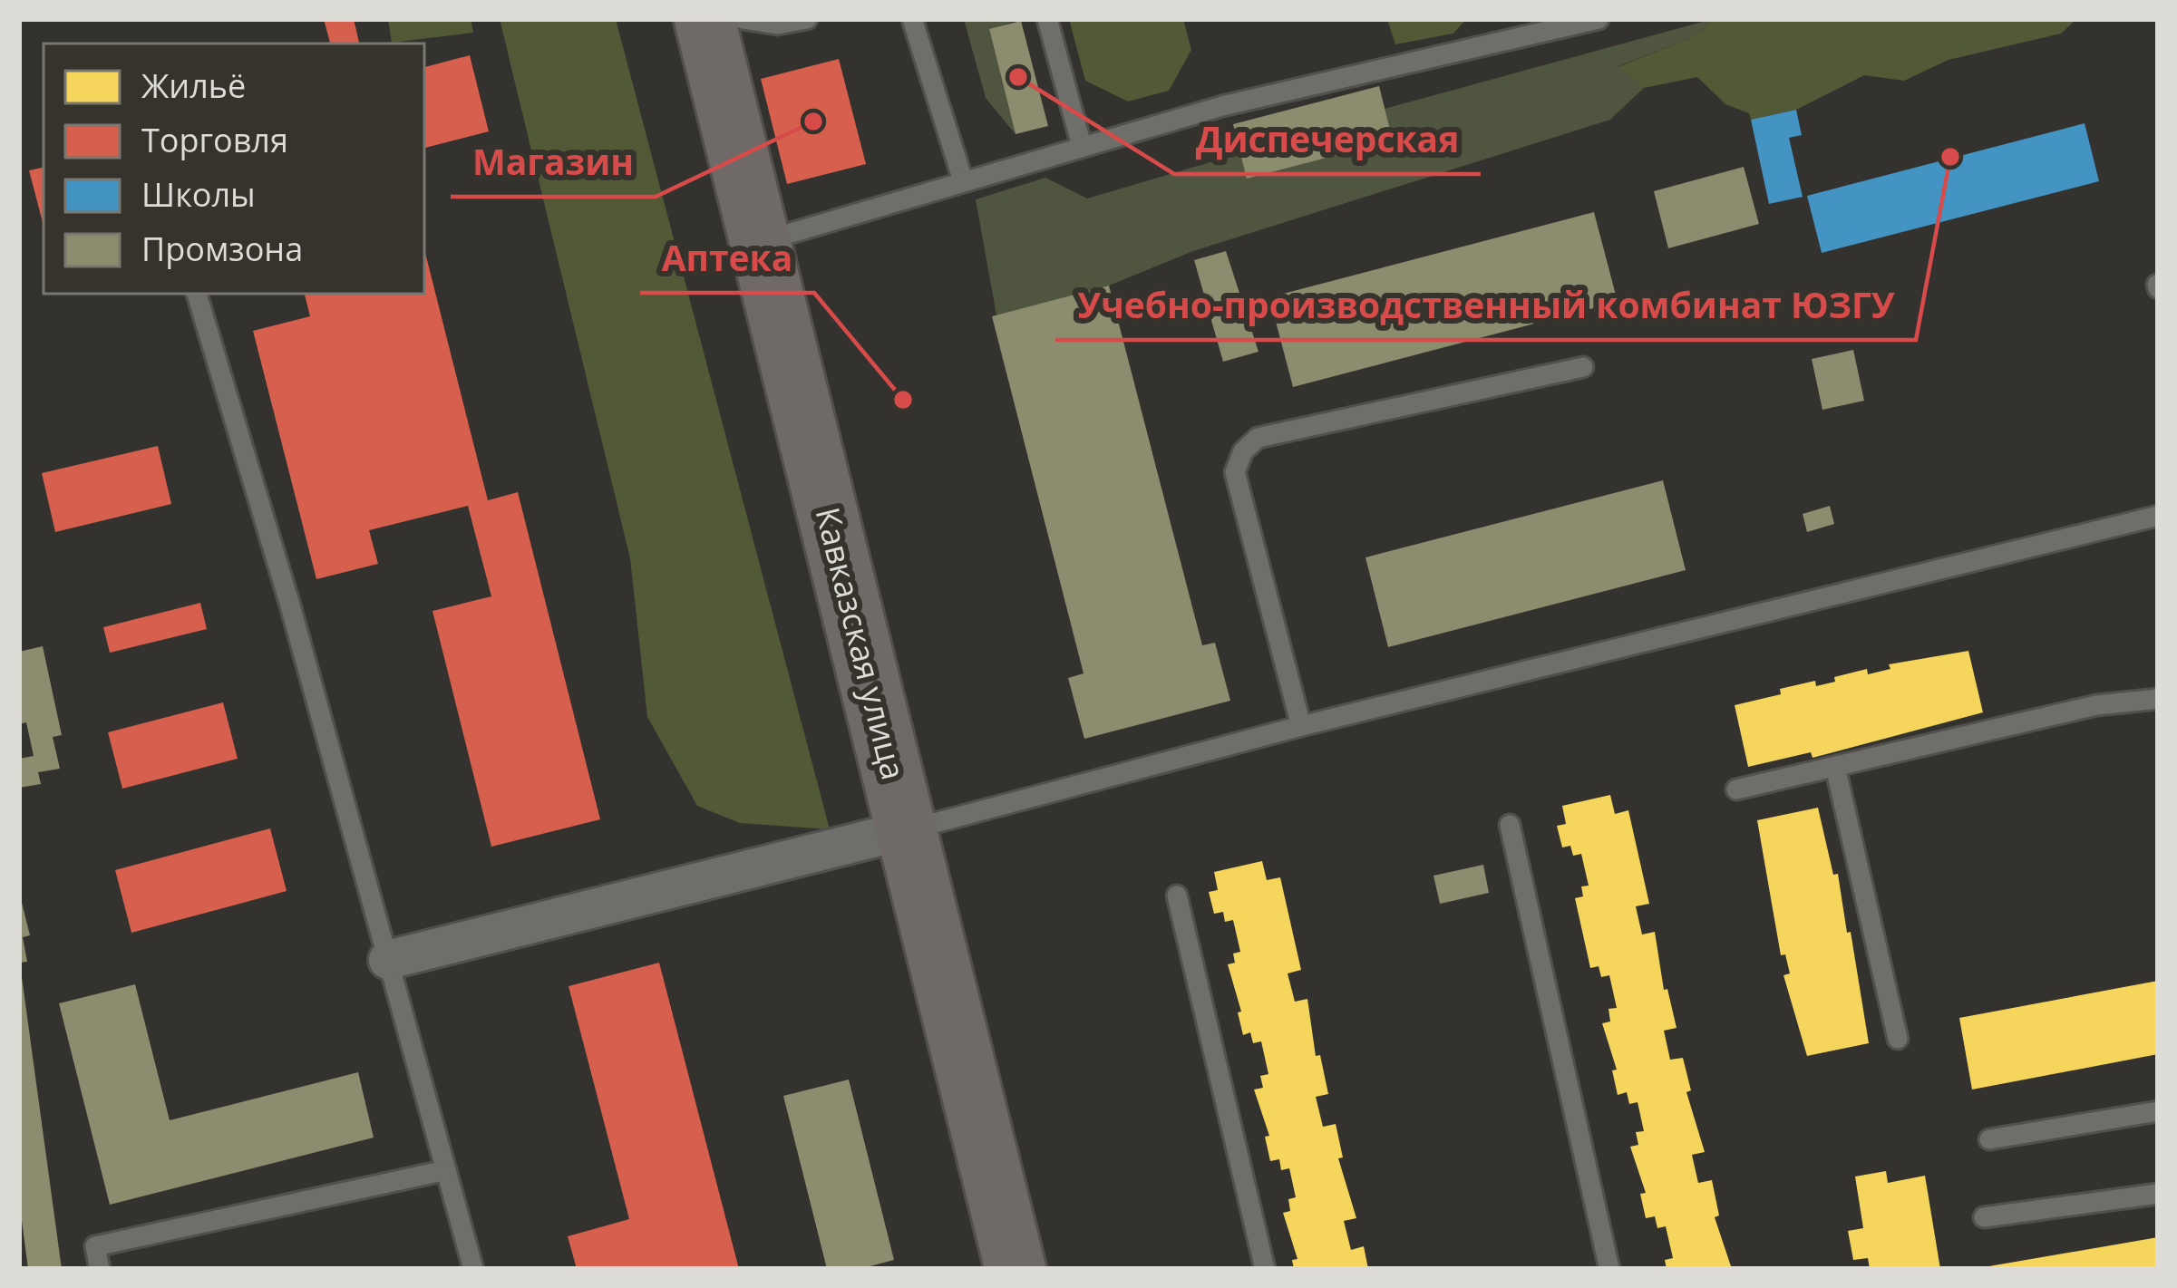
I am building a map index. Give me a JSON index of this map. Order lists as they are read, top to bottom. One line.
{"streets":{"main road":["Кавказская улица"]},"places":["Диспечерская","Магазин","Учебно-производственный комбинат ЮЗГУ","Аптека"],"legend":["Жильё","Торговля","Школы","Промзона"]}
